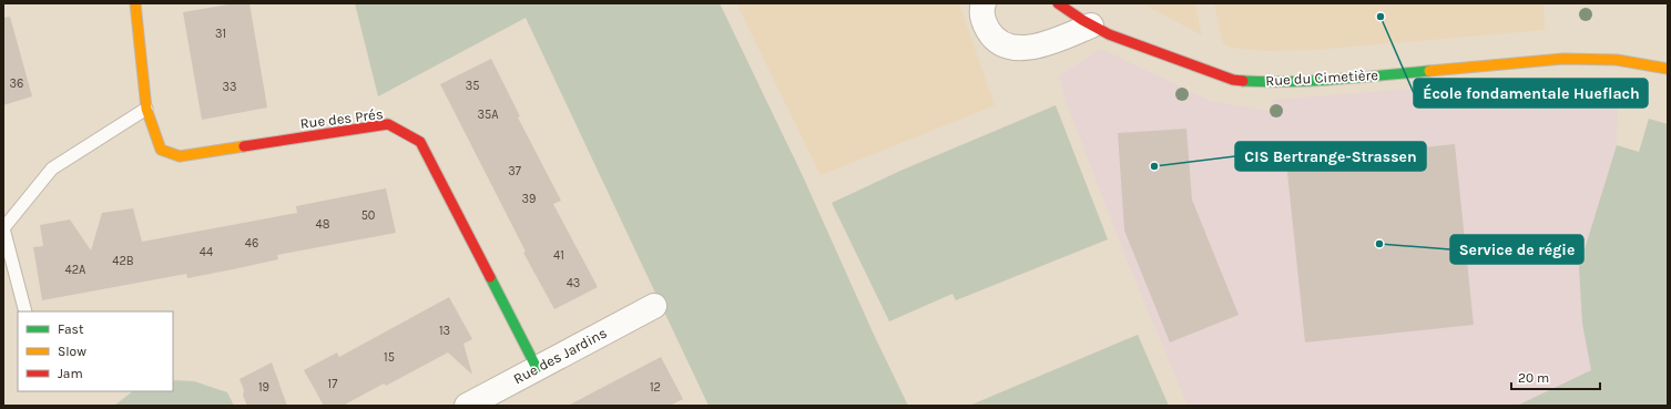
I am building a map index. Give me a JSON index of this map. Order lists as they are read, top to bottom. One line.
{"streets":{"street":["Rue du Cimetière","Rue des Prés","Rue des Jardins"]},"crossings":[["Rue des Prés","Rue des Jardins"]],"places":["École fondamentale Hueflach","CIS Bertrange-Strassen","Service de régie"],"house_numbers":["31","36","35","33","35A","37","39","50","48","46","44","41","42B","42A","43","13","15","17","19","12"],"legend":["Fast","Slow","Jam"],"scale_bar":"20 m"}
